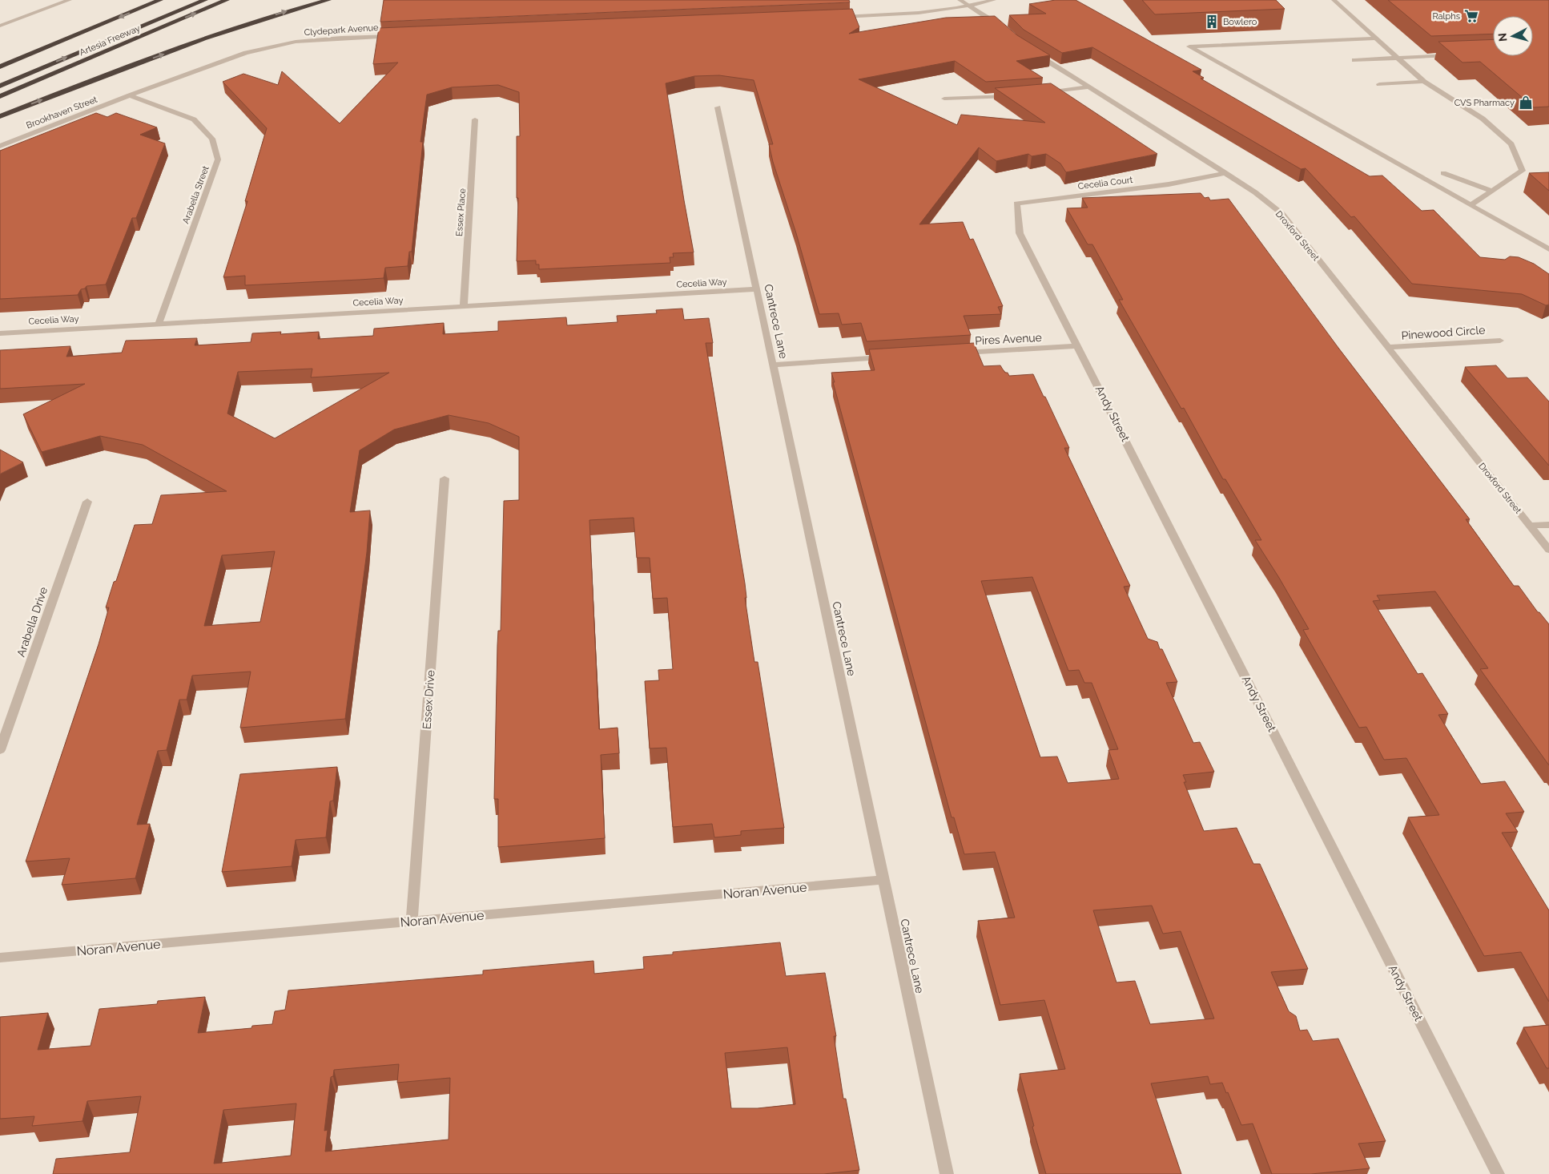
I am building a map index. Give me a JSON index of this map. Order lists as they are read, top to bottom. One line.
{"streets":{"highway":["Artesia Freeway"],"street":["Clydepark Avenue","Brookhaven Street","Cecelia Court","Arabella Street","Essex Place","Droxford Street","Cecelia Way","Cantrece Lane","Pinewood Circle","Pires Avenue","Andy Street","Arabella Drive","Essex Drive","Noran Avenue"]},"crossings":[["Clydepark Avenue","Brookhaven Street"],["Clydepark Avenue","Arabella Street"],["Brookhaven Street","Arabella Street"],["Cecelia Court","Droxford Street"],["Cecelia Court","Andy Street"],["Arabella Street","Cecelia Way"],["Essex Place","Cecelia Way"],["Droxford Street","Pinewood Circle"],["Cecelia Way","Cantrece Lane"],["Cantrece Lane","Noran Avenue"],["Pires Avenue","Andy Street"],["Essex Drive","Noran Avenue"]],"places":{"supermarket":["Ralphs"],"building":["Bowlero"],"shop":["CVS Pharmacy"]},"north":"left"}
